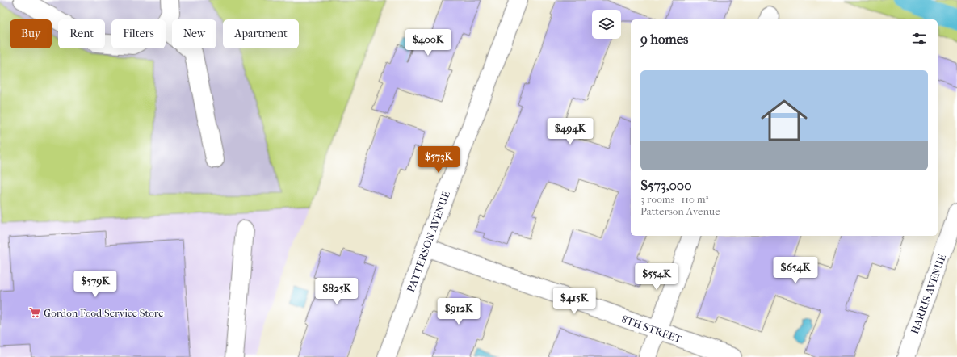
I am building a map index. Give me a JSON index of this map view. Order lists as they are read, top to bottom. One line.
{"streets":{"street":["PATTERSON AVENUE","HARRIS AVENUE","8TH STREET"]},"crossings":[["PATTERSON AVENUE","8TH STREET"]],"places":{"supermarket":["Gordon Food Service Store"]},"page":{"chip":["Buy","Rent","Filters","New","Apartment"],"heading":"9 homes","price":["$400K","$494K","$573K","$654K","$554K","$579K","$825K","$415K","$912K"],"list":[{"name":"$573,000","note":"3 rooms · 110 m² · Patterson Avenue"}]}}
